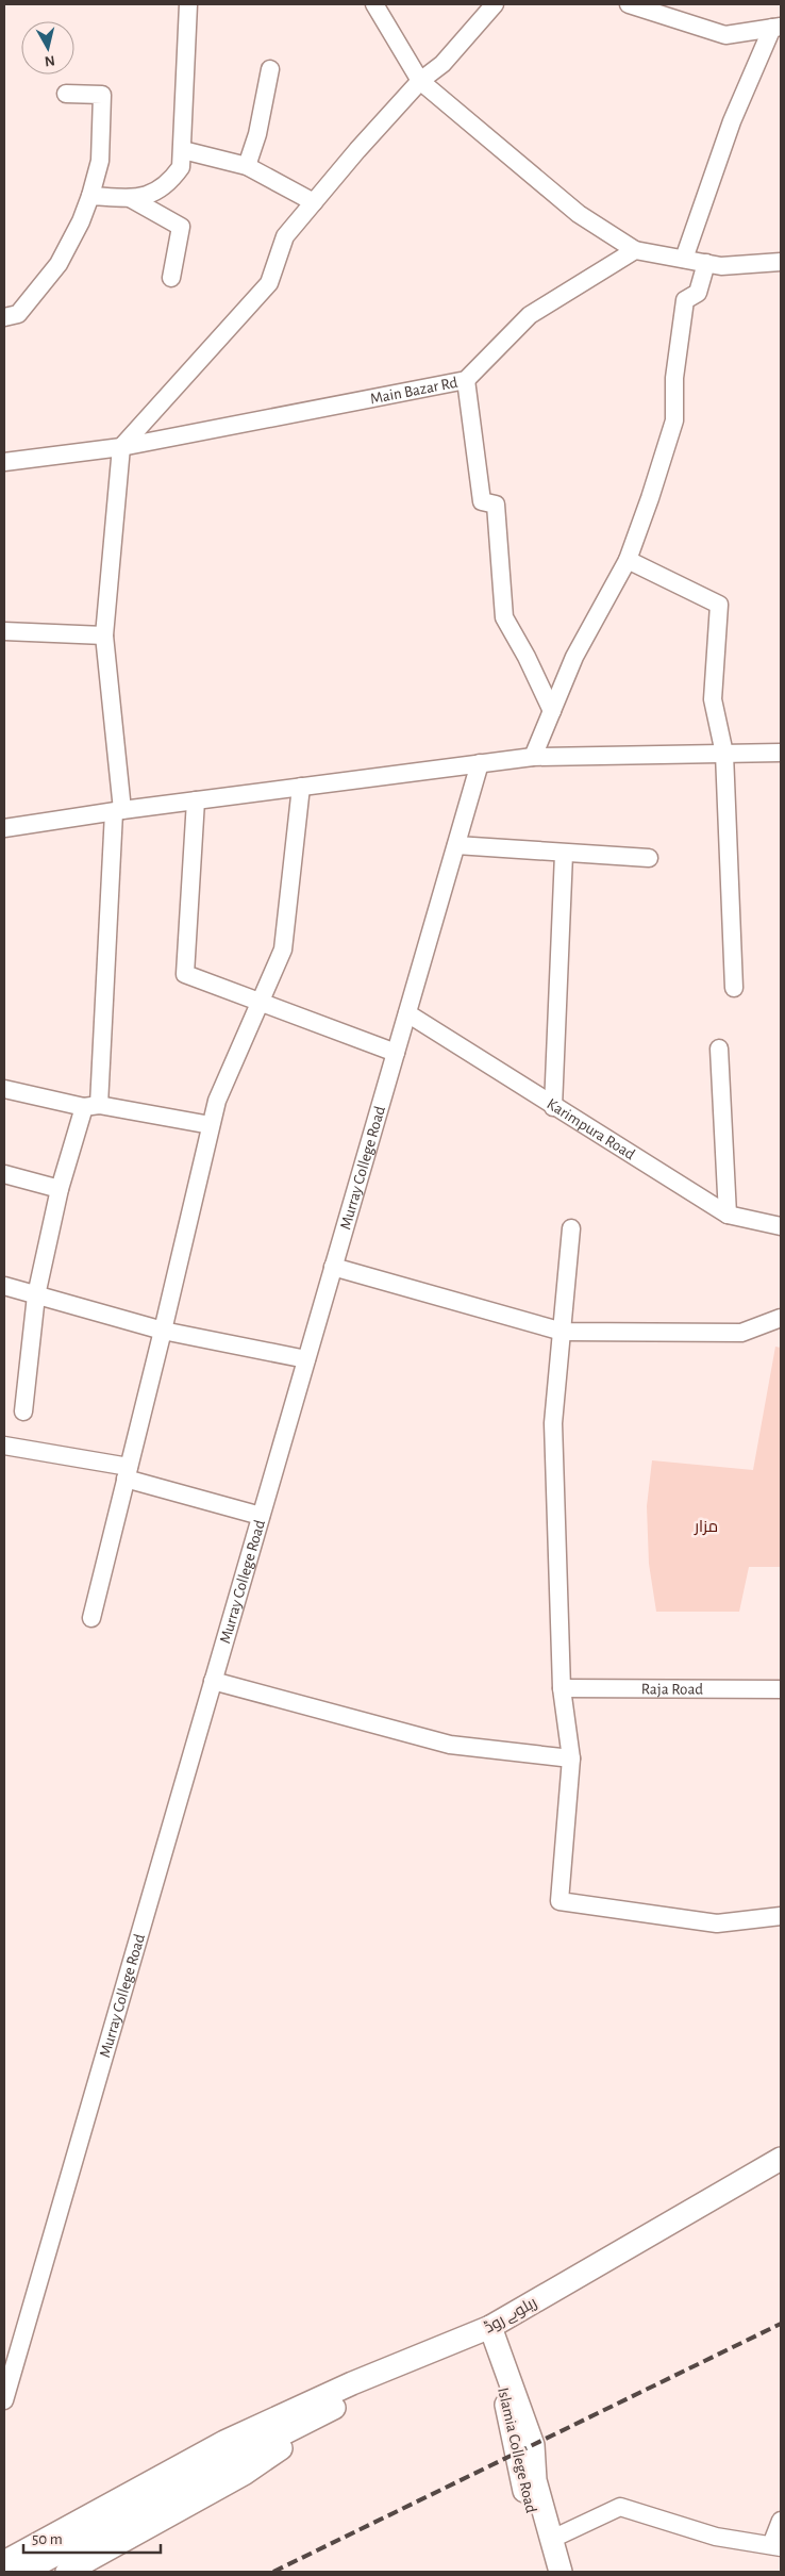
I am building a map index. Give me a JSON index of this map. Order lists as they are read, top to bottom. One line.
{"streets":{"main road":["ریلوے روڈ","Islamia College Road"],"street":["Main Bazar Rd","Karimpura Road","Murray College Road","Raja Road"]},"crossings":[["Karimpura Road","Murray College Road"],["ریلوے روڈ","Islamia College Road"]],"parks":["مزار"],"scale_bar":"50 m","north":"bottom"}
